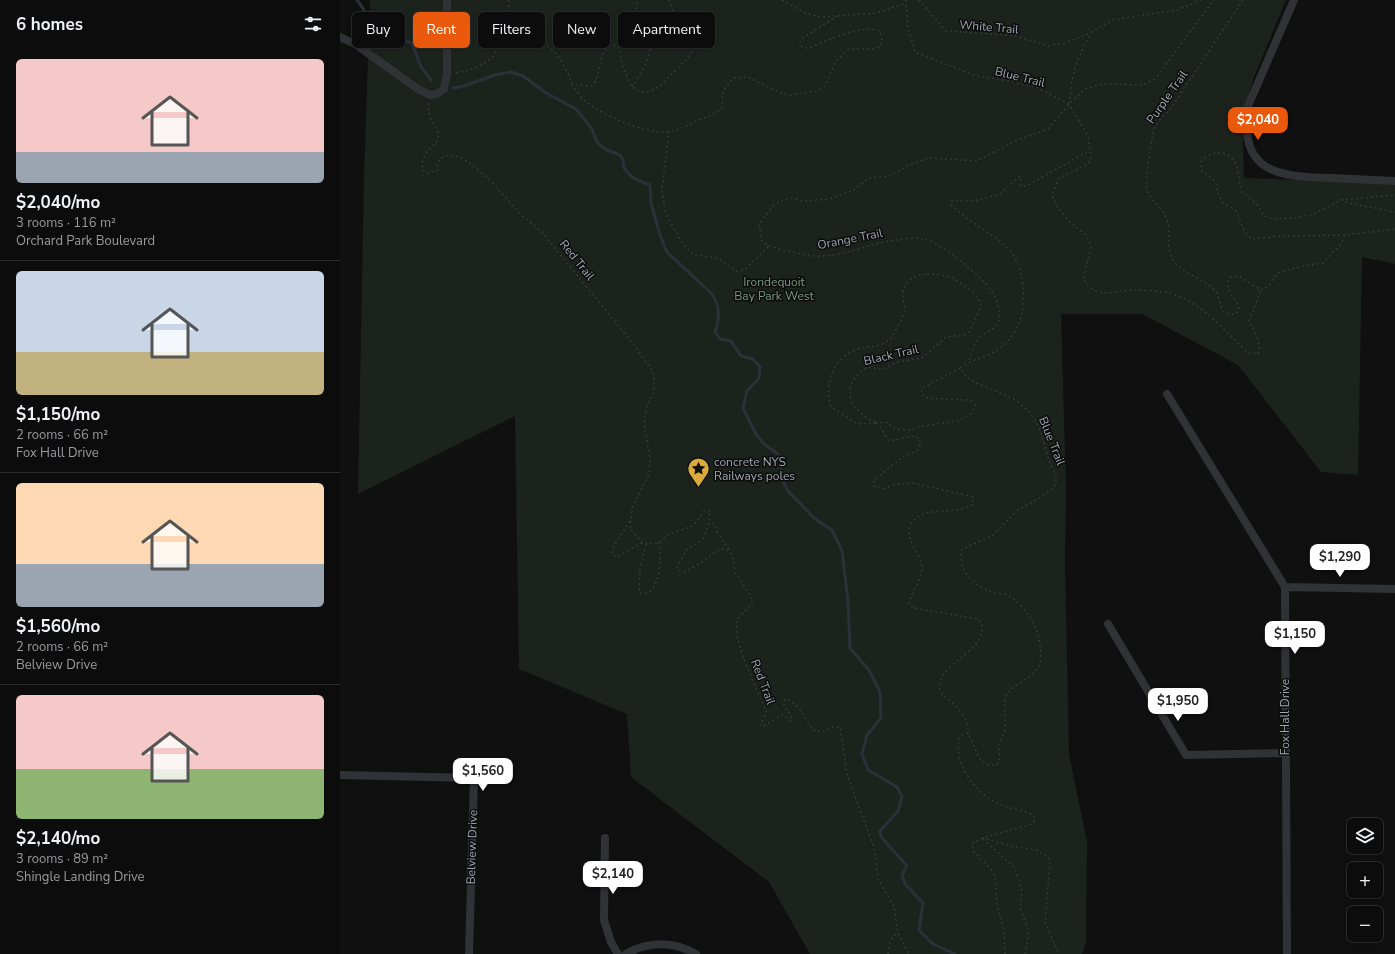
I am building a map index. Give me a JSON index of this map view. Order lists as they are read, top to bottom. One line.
{"streets":{"street":["Fox Hall Drive","Belview Drive"],"path":["White Trail","Blue Trail","Purple Trail","Orange Trail","Red Trail","Black Trail"]},"crossings":[["White Trail","Blue Trail"],["White Trail","Purple Trail"],["Blue Trail","Purple Trail"]],"parks":["Irondequoit Bay Park West"],"places":{"place":["concrete NYS Railways poles"]},"page":{"heading":"6 homes","chip":["Buy","Rent","Filters","New","Apartment"],"list":[{"name":"$2,040/mo","note":"3 rooms · 116 m² · Orchard Park Boulevard"},{"name":"$1,150/mo","note":"2 rooms · 66 m² · Fox Hall Drive"},{"name":"$1,560/mo","note":"2 rooms · 66 m² · Belview Drive"},{"name":"$2,140/mo","note":"3 rooms · 89 m² · Shingle Landing Drive"}],"price":["$2,040","$1,290","$1,150","$1,950","$1,560","$2,140"],"map_buttons":["+","−"]}}
